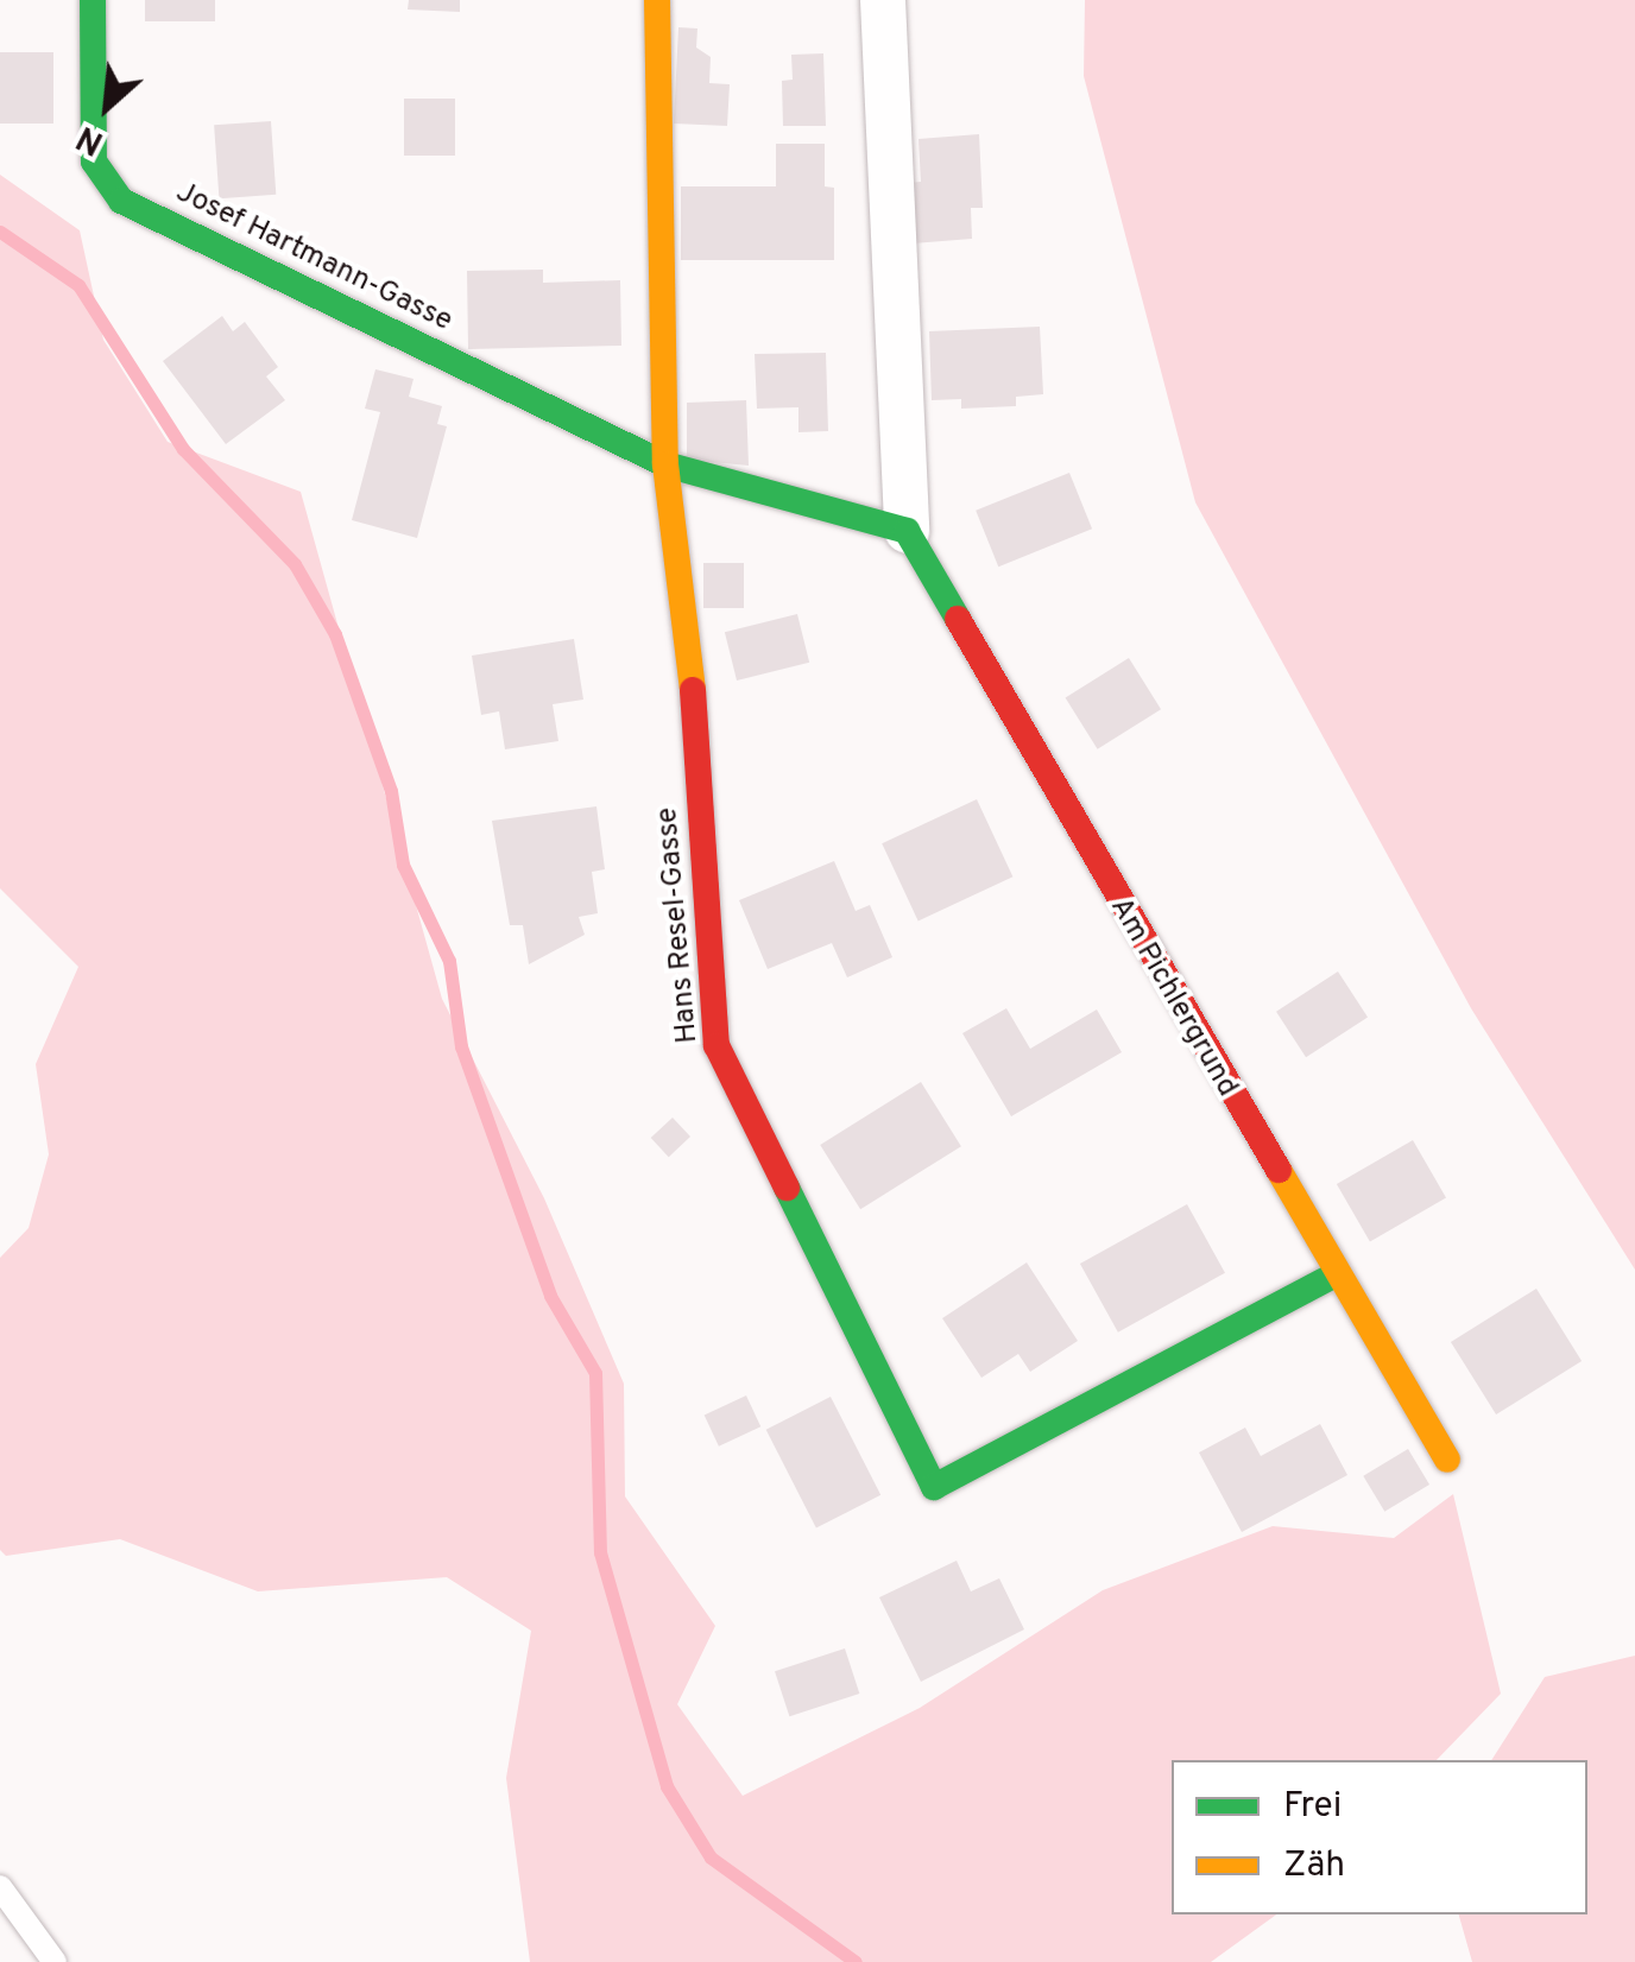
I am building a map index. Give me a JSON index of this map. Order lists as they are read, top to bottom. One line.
{"streets":{"street":["Josef Hartmann-Gasse","Hans Resel-Gasse","Am Pichlergrund"]},"crossings":[["Josef Hartmann-Gasse","Hans Resel-Gasse"],["Hans Resel-Gasse","Am Pichlergrund"]],"legend":["Frei","Zäh"],"north":"bottom left"}
